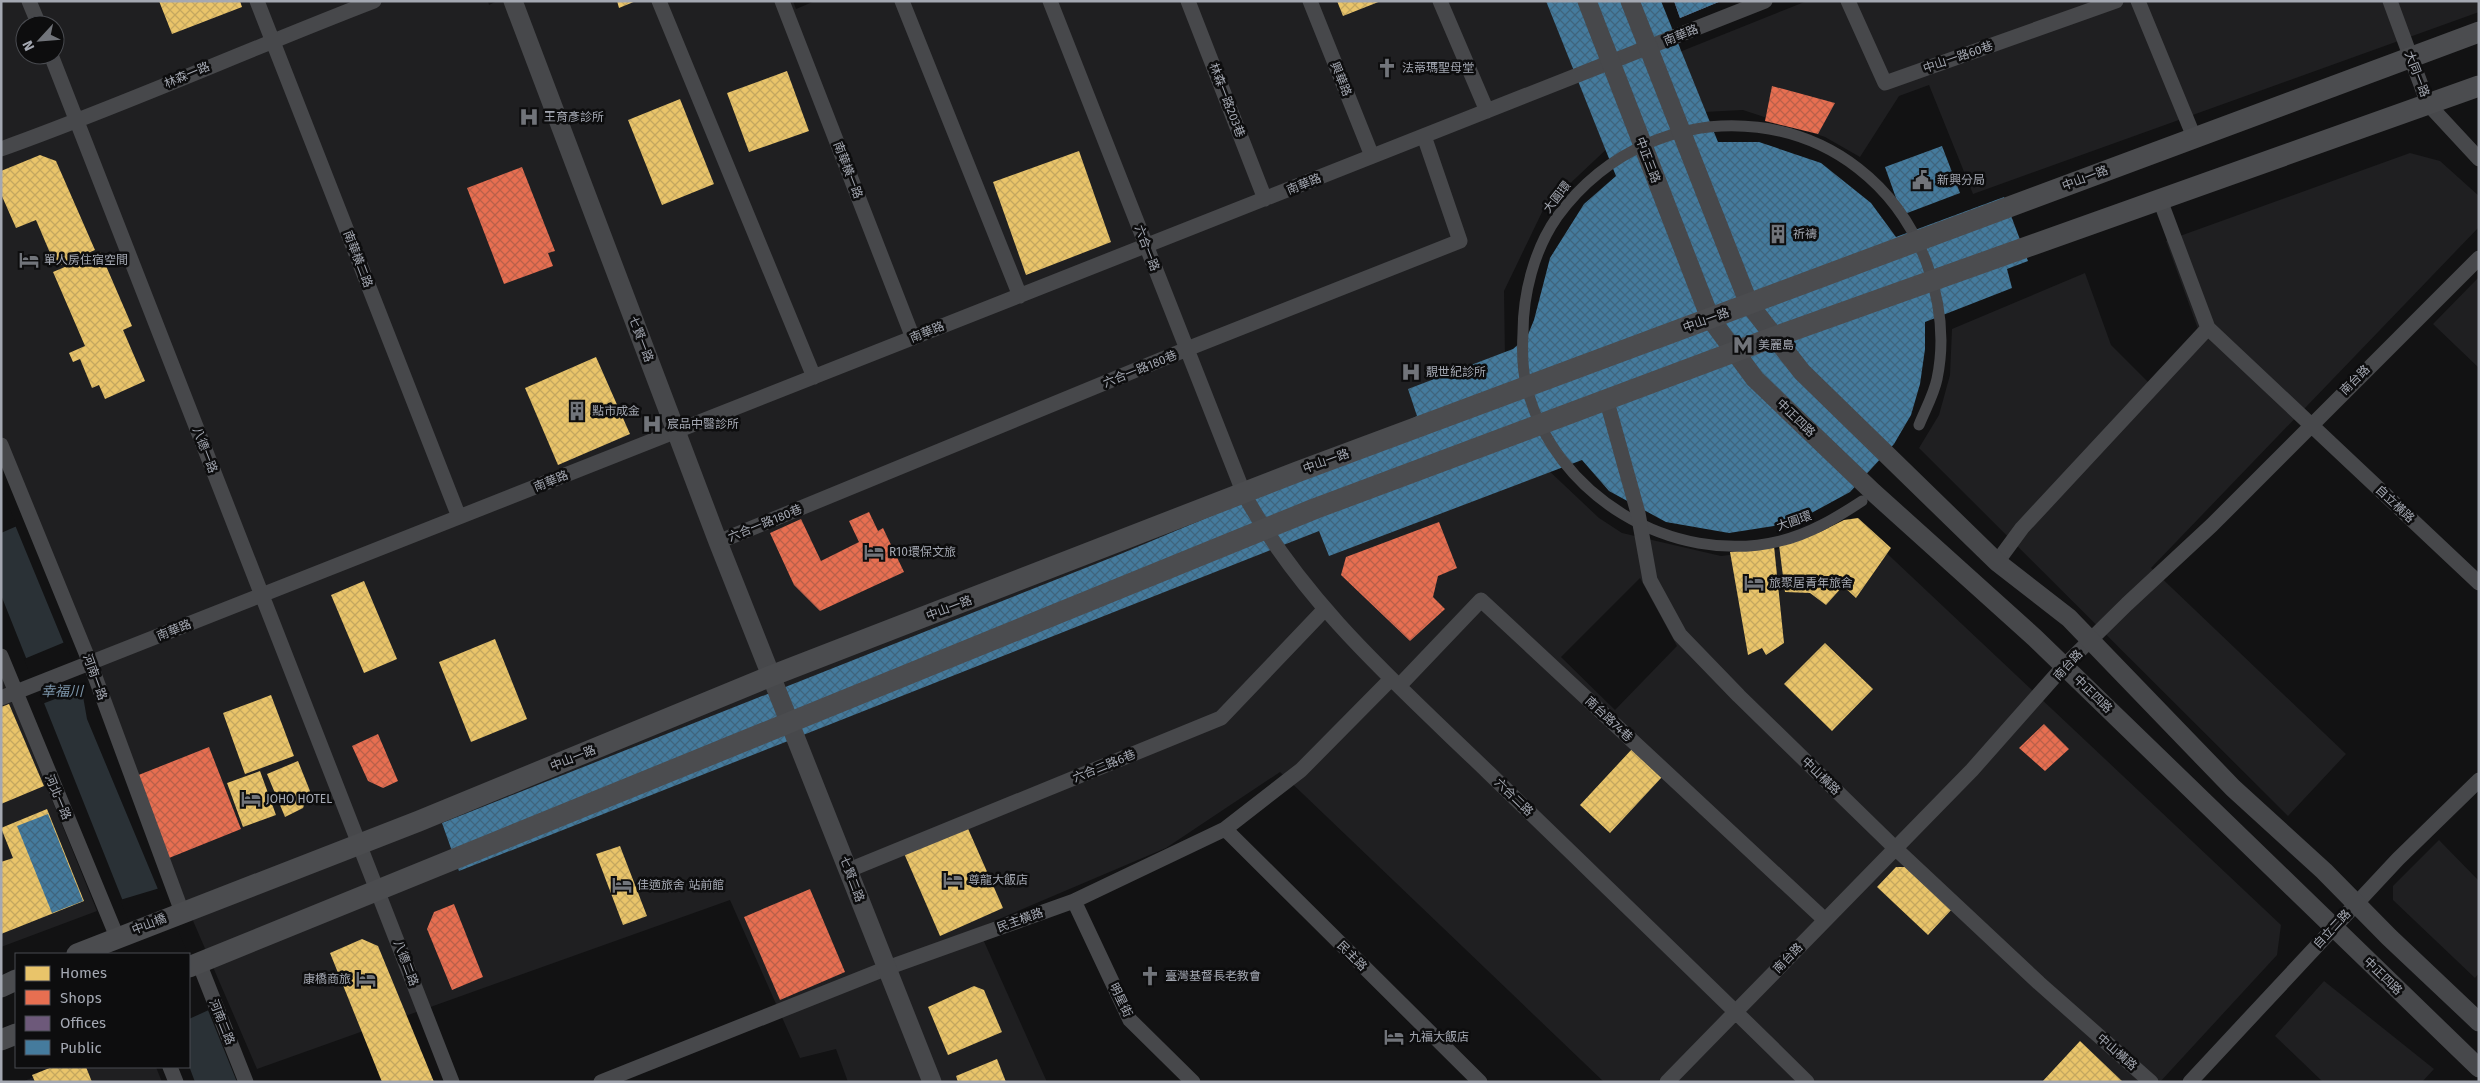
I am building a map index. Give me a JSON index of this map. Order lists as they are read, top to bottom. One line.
{"streets":{"main road":["中山一路","中山橋"],"street":["南華路","中山一路60巷","大同一路","林森一路","興華路","林森一路203巷","中正三路","南華橫一路","大圓環","六合一路","南華橫二路","七賢一路","六合一路180巷","南台路","中正四路","八德一路","自立橫路","河南一路","南台路74巷","六合二路6巷","中山橫路","河北一路","六合二路","七賢二路","民主橫路","自立二路","民主路","八德二路","明星街","河南二路"]},"crossings":[["南華路","興華路"],["南華路","林森一路203巷"],["南華路","中正三路"],["南華路","南華橫一路"],["南華路","六合一路"],["南華路","南華橫二路"],["南華路","七賢一路"],["南華路","六合一路180巷"],["南華路","八德一路"],["南華路","河南一路"],["南華路","河北一路"],["大同一路","中山一路"],["林森一路","南華橫二路"],["林森一路","八德一路"],["中正三路","中山一路"],["中正三路","大圓環"],["中正三路","中正四路"],["中山一路","大圓環"],["中山一路","六合一路"],["中山一路","七賢一路"],["中山一路","中正四路"],["中山一路","八德一路"],["中山一路","河南一路"],["中山一路","六合二路"],["中山一路","七賢二路"],["中山一路","中山橋"],["中山一路","八德二路"],["大圓環","中山橫路"],["六合一路","六合一路180巷"],["六合一路","六合二路"],["七賢一路","六合一路180巷"],["七賢一路","七賢二路"],["南台路","中正四路"],["南台路","自立橫路"],["南台路","南台路74巷"],["南台路","中山橫路"],["南台路","六合二路"],["中正四路","自立二路"],["八德一路","八德二路"],["河南一路","中山橋"],["南台路74巷","六合二路"],["南台路74巷","民主橫路"],["六合二路6巷","六合二路"],["六合二路6巷","七賢二路"],["河北一路","中山橋"],["六合二路","民主橫路"],["七賢二路","民主橫路"],["民主橫路","民主路"],["民主橫路","明星街"]],"water":["幸福川"],"places":{"church":["法蒂瑪聖母堂","臺灣基督長老教會"],"hospital":["王育彥診所","靚世紀診所","宸品中醫診所"],"public building":["新興分局"],"building":["祈禱","點市成金"],"hotel":["單人房住宿空間","R10環保文旅","旅聚居青年旅舍","JOHO HOTEL","尊龍大飯店","佳適旅舍 站前館","康橋商旅","九福大飯店"],"metro station":["美麗島"]},"legend":["Homes","Shops","Offices","Public"],"north":"bottom left"}
